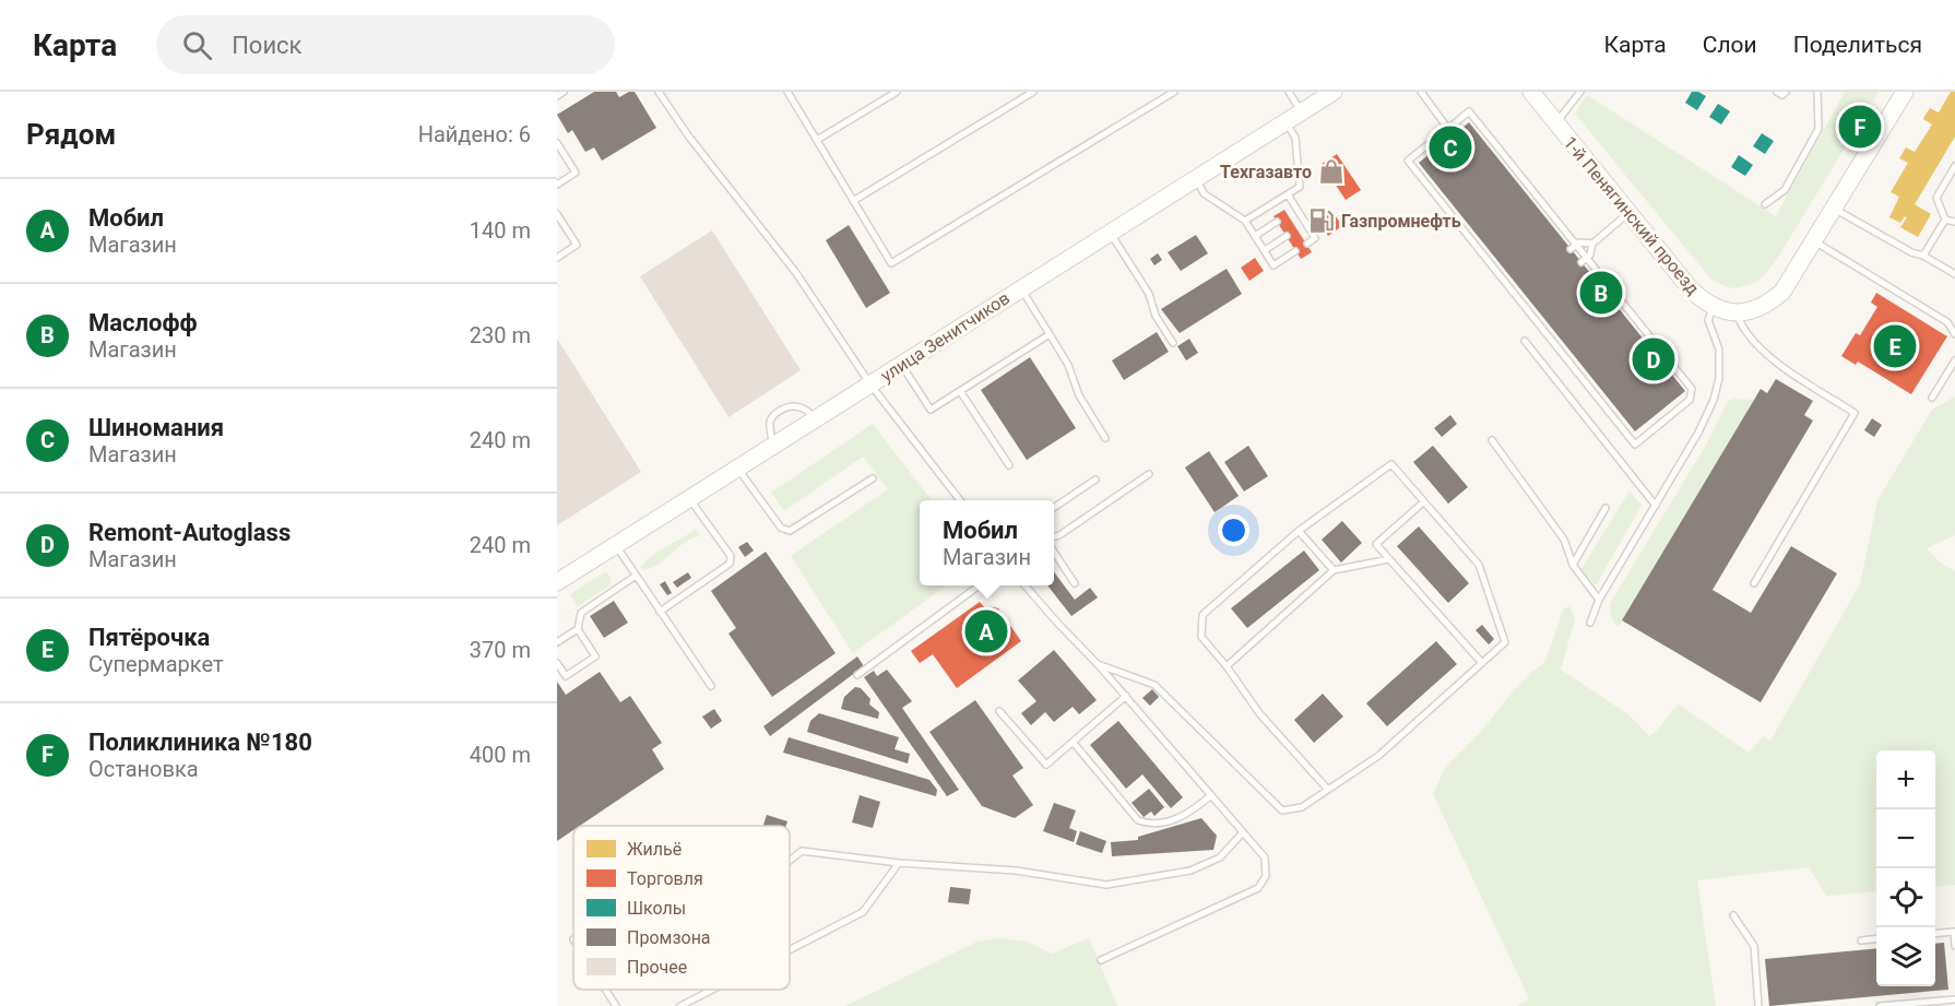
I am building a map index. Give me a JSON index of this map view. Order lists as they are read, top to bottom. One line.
{"streets":{"street":["1-й Пенягинский проезд","улица Зенитчиков"]},"places":{"shop":["Техгазавто"],"fuel station":["Газпромнефть"]},"legend":["Жильё","Торговля","Школы","Промзона","Прочее"],"page":{"header":"Карта","search":"Поиск","nav":["Карта","Слои","Поделиться"],"heading":["Рядом","Найдено: 6"],"pins":["F","C","B","E","D","A"],"list":[{"mark":"A","name":"Мобил","note":"Магазин","value":"140 m"},{"mark":"B","name":"Маслофф","note":"Магазин","value":"230 m"},{"mark":"C","name":"Шиномания","note":"Магазин","value":"240 m"},{"mark":"D","name":"Remont-Autoglass","note":"Магазин","value":"240 m"},{"mark":"E","name":"Пятёрочка","note":"Супермаркет","value":"370 m"},{"mark":"F","name":"Поликлиника №180","note":"Остановка","value":"400 m"}],"popup":["Мобил","Магазин"],"map_buttons":["+","−"]}}
